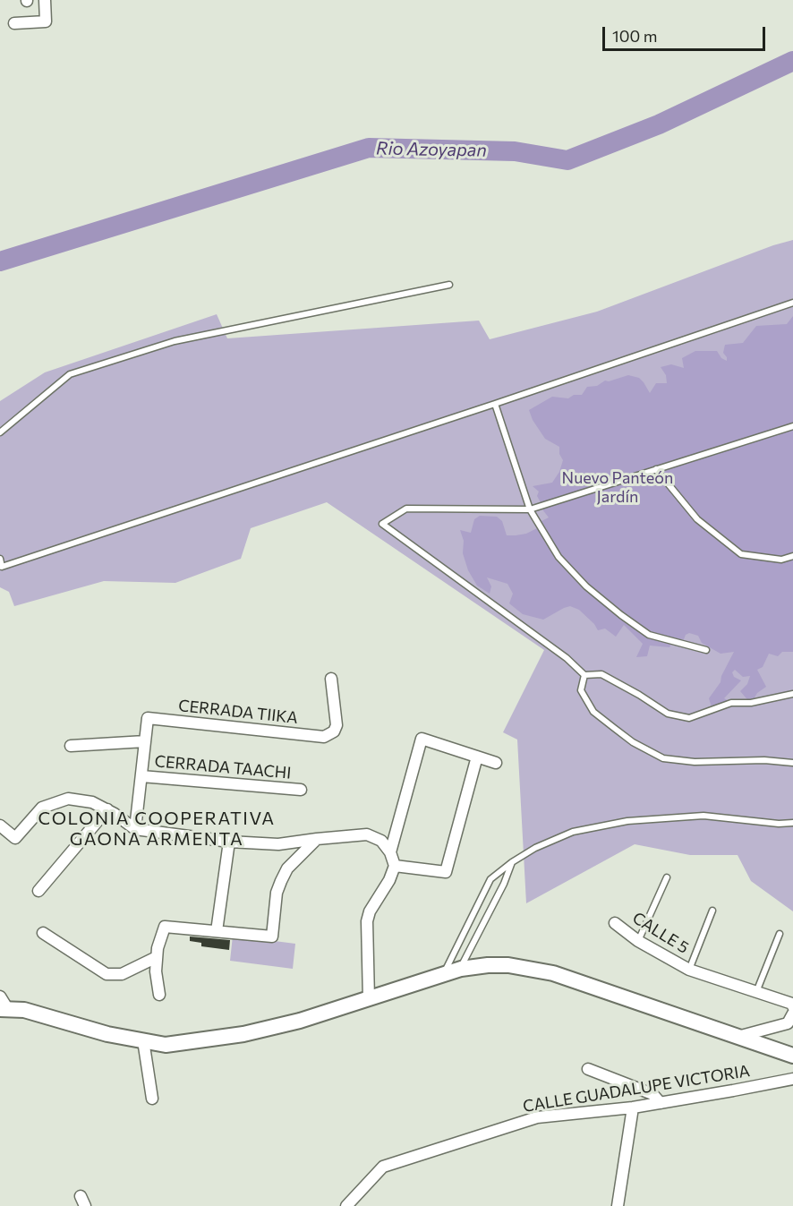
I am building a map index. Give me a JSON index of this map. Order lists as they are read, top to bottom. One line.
{"streets":{"street":["CERRADA TIIKA","CERRADA TAACHI","CALLE 5","CALLE GUADALUPE VICTORIA"]},"districts":["COLONIA COOPERATIVA GAONA ARMENTA"],"water":["Rio Azoyapan"],"parks":["Nuevo Panteón Jardín"],"scale_bar":"100 m"}
